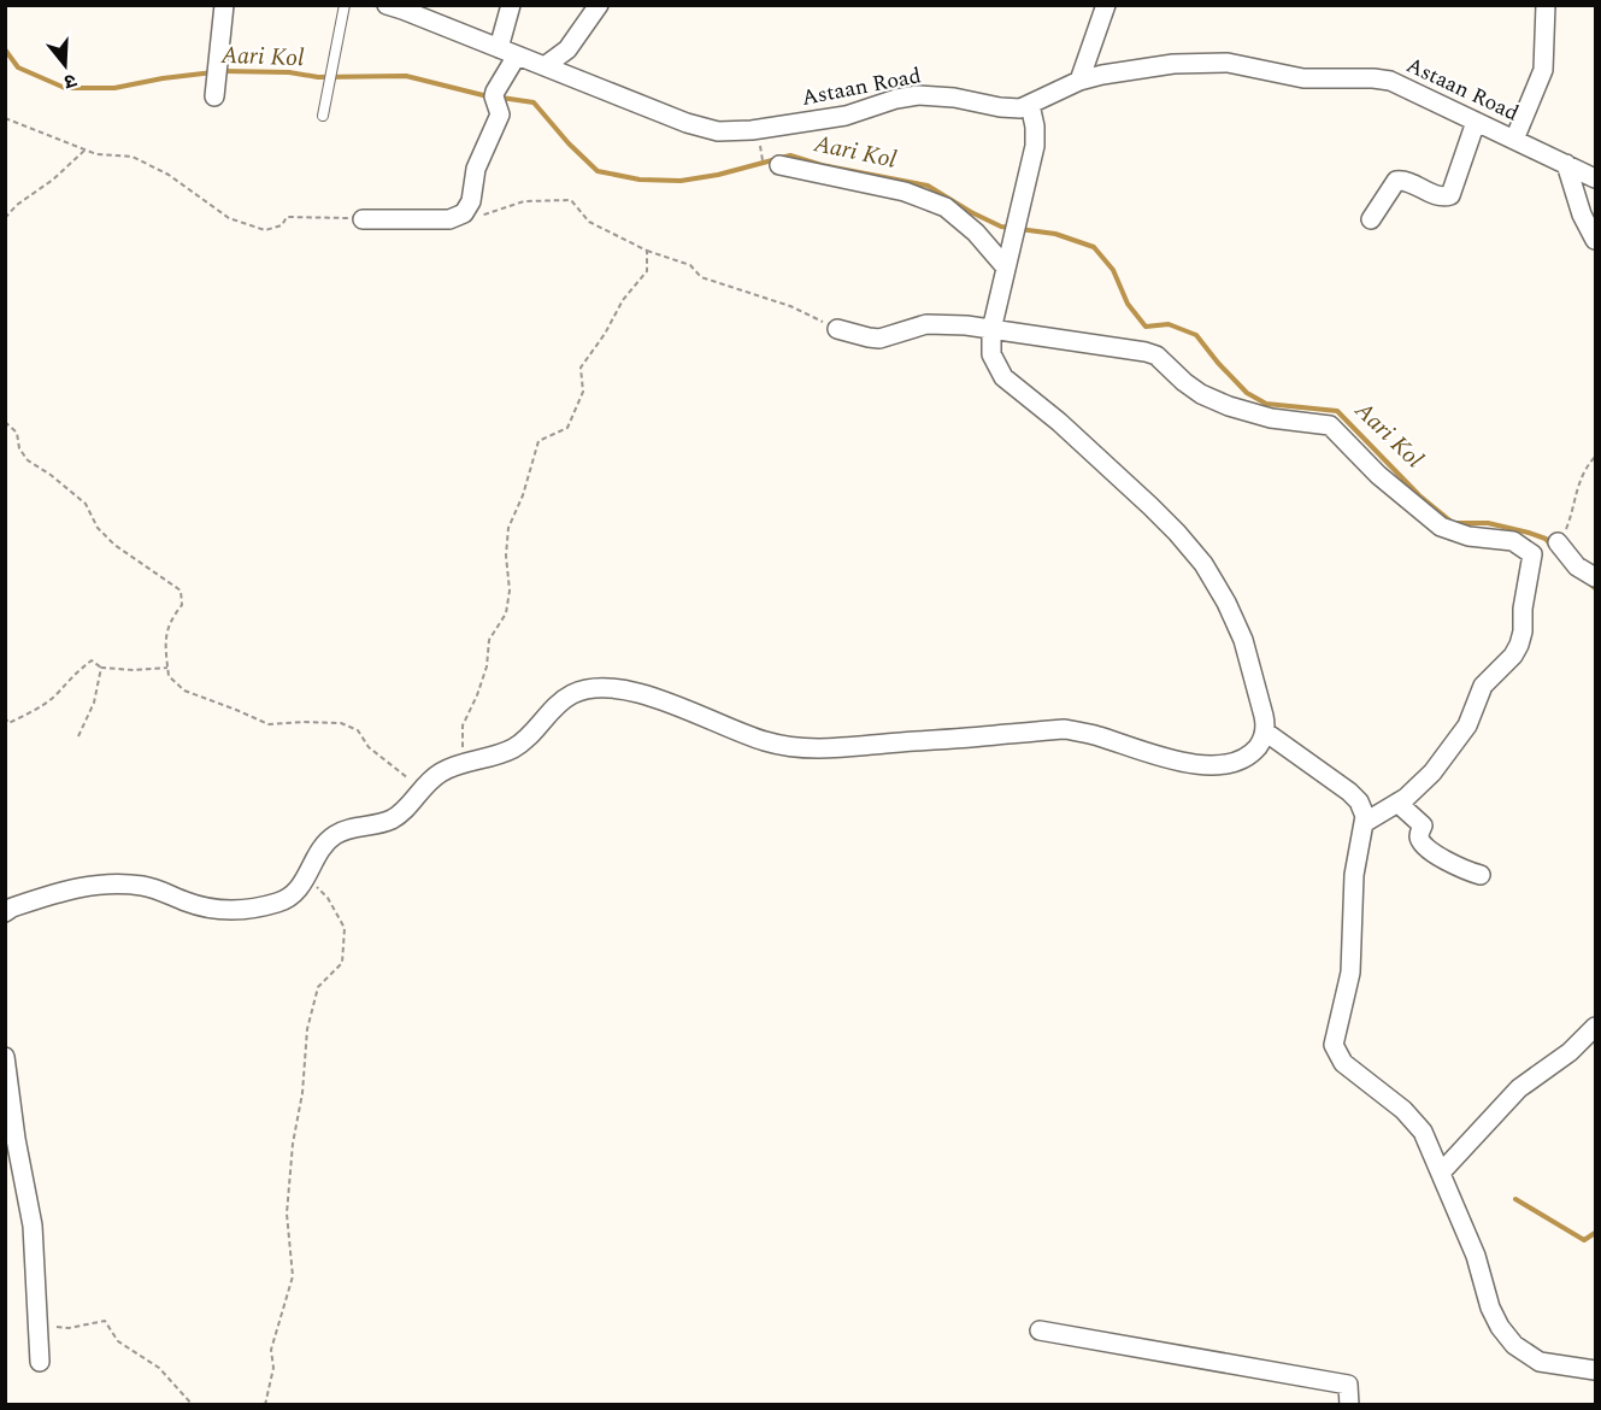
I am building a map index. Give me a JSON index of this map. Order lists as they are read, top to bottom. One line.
{"streets":{"street":["Astaan Road"]},"water":["Aari Kol"],"north":"bottom"}
